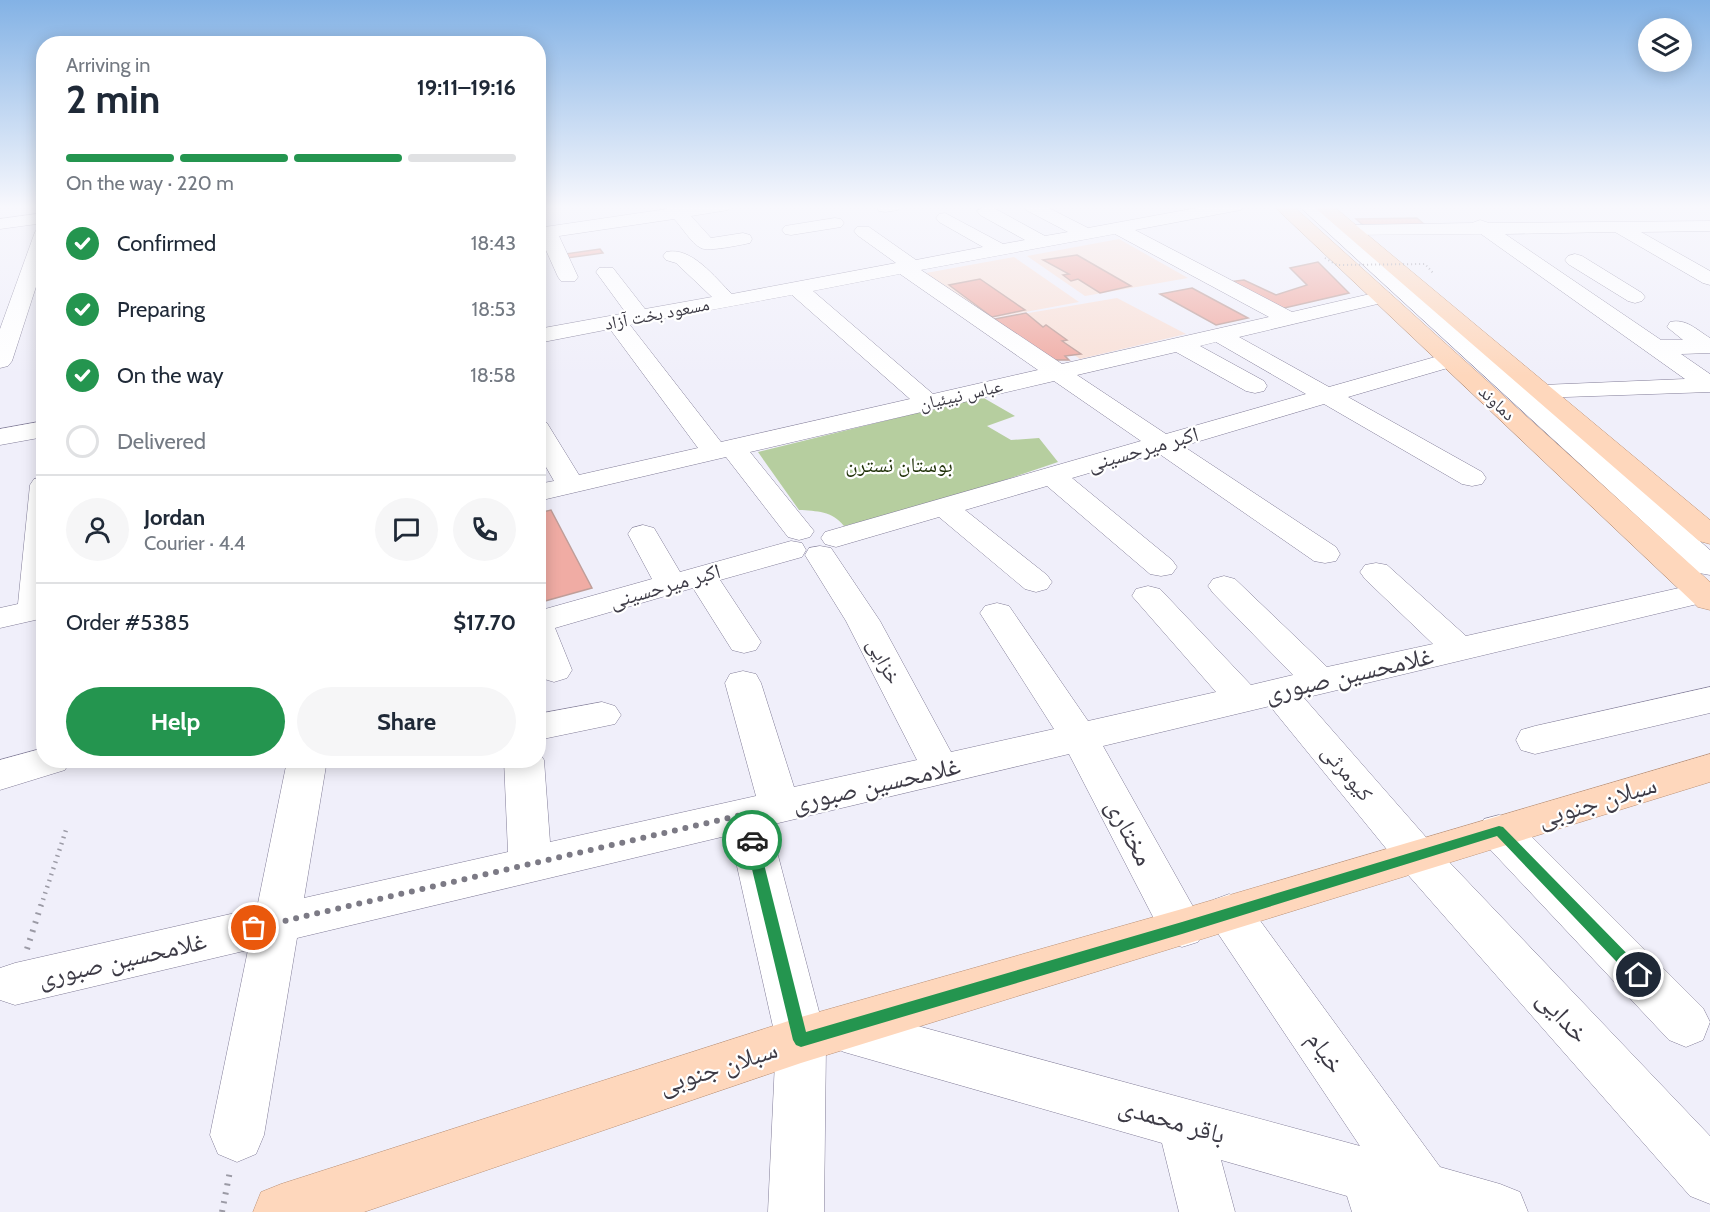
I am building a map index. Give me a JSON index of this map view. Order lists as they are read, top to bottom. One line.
{"streets":{"main road":["دماوند","سبلان جنوبی"],"street":["مسعود بخت آزاد","عباس نبیئیان","اکبر میرحسینی","خزایی","غلامحسین صبوری","کیومرثی","مختاری","خدایی","خیام","باقر محمدی"]},"crossings":[["مسعود بخت آزاد","خزایی"],["عباس نبیئیان","دماوند"],["عباس نبیئیان","خزایی"],["دماوند","اکبر میرحسینی"],["دماوند","غلامحسین صبوری"],["اکبر میرحسینی","خزایی"],["اکبر میرحسینی","کیومرثی"],["خزایی","غلامحسین صبوری"],["غلامحسین صبوری","کیومرثی"],["غلامحسین صبوری","مختاری"],["کیومرثی","سبلان جنوبی"],["کیومرثی","خدایی"],["سبلان جنوبی","مختاری"],["سبلان جنوبی","خدایی"],["سبلان جنوبی","خیام"],["سبلان جنوبی","باقر محمدی"],["خیام","باقر محمدی"]],"parks":["بوستان نسترن"],"page":{"heading":["2 min","Arriving in","19:11–19:16"],"panel":["Jordan","Courier · 4.4","Order #5385","$17.70"],"bar":"On the way · 220 m","list":[["Confirmed","18:43"],["Preparing","18:53"],["On the way","18:58"],"Delivered"],"buttons":["Help","Share"]}}
